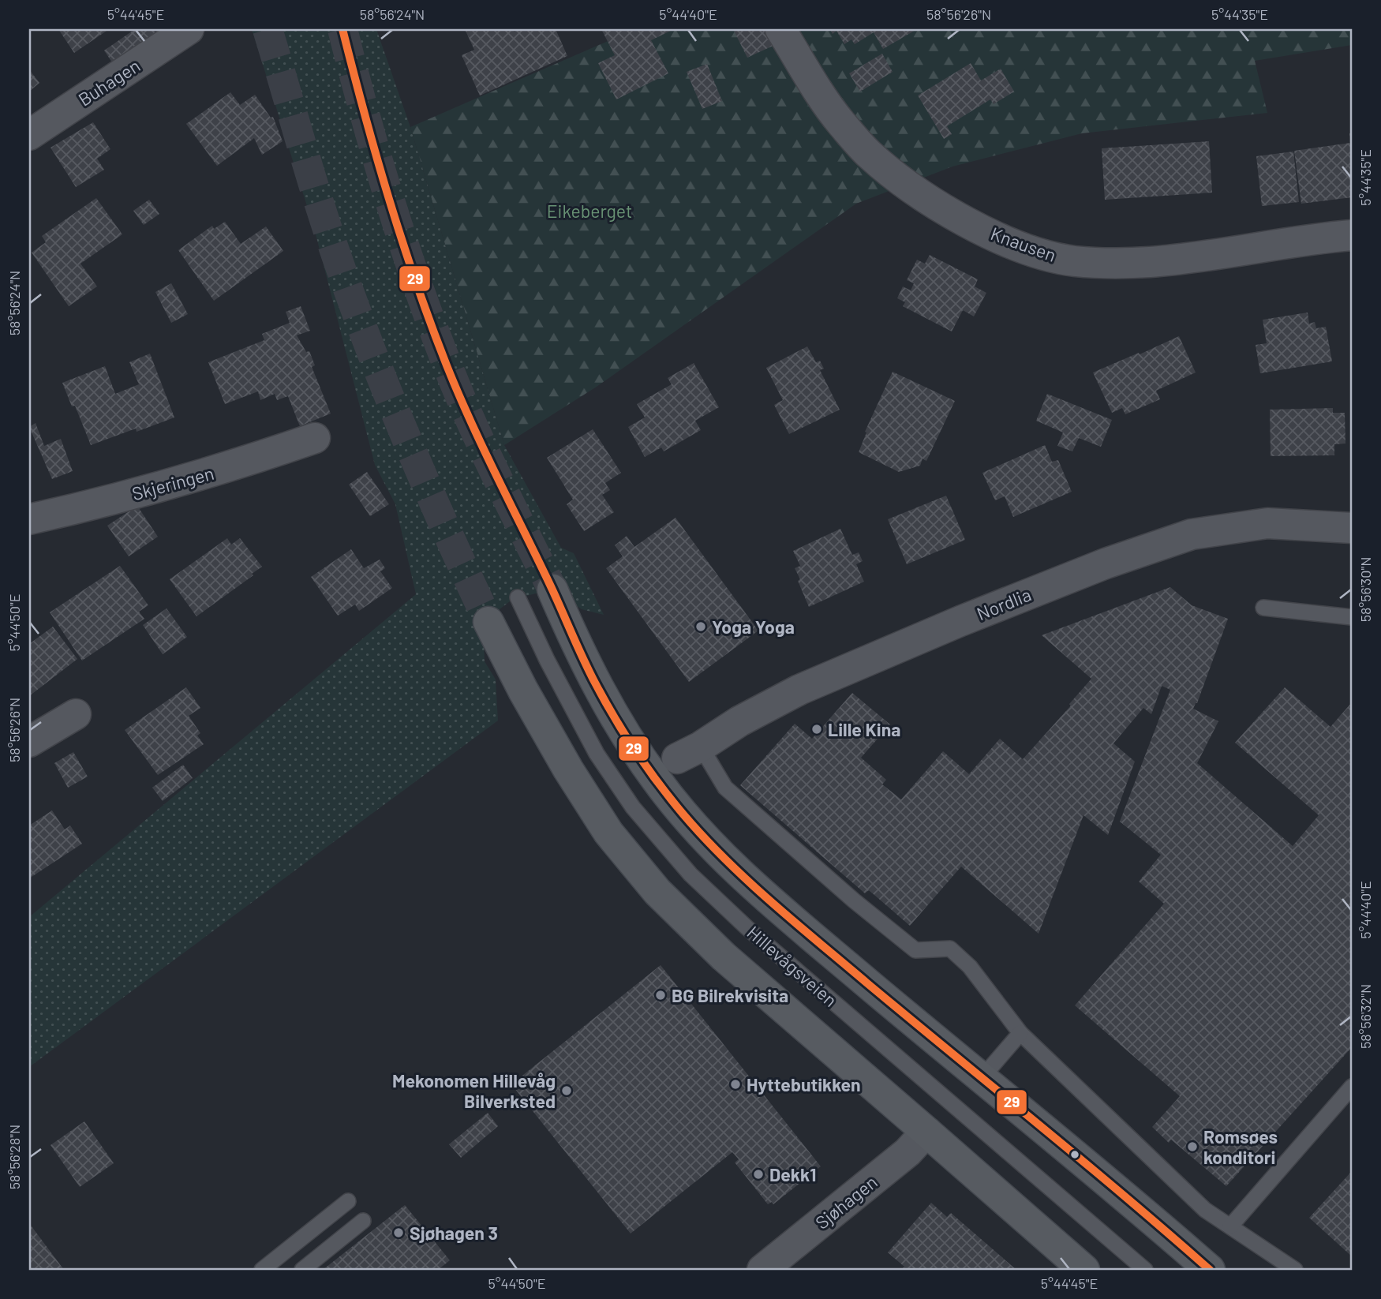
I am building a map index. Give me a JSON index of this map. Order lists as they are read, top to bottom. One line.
{"streets":{"main road":["Hillevågsveien"],"street":["Buhagen","Knausen","Skjeringen","Nordlia","Sjøhagen"]},"crossings":[["Hillevågsveien","Sjøhagen"]],"parks":["Eikeberget"],"places":["Yoga Yoga","Lille Kina","BG Bilrekvisita","Hyttebutikken","Mekonomen Hillevåg Bilverksted","Romsøes konditori","Dekk1","Sjøhagen 3"],"lines":["transit line 29"],"coordinates":["5°44'45\"E","58°56'24\"N","5°44'40\"E","58°56'26\"N","5°44'35\"E","58°56'30\"N","5°44'50\"E","58°56'32\"N","58°56'28\"N"]}
